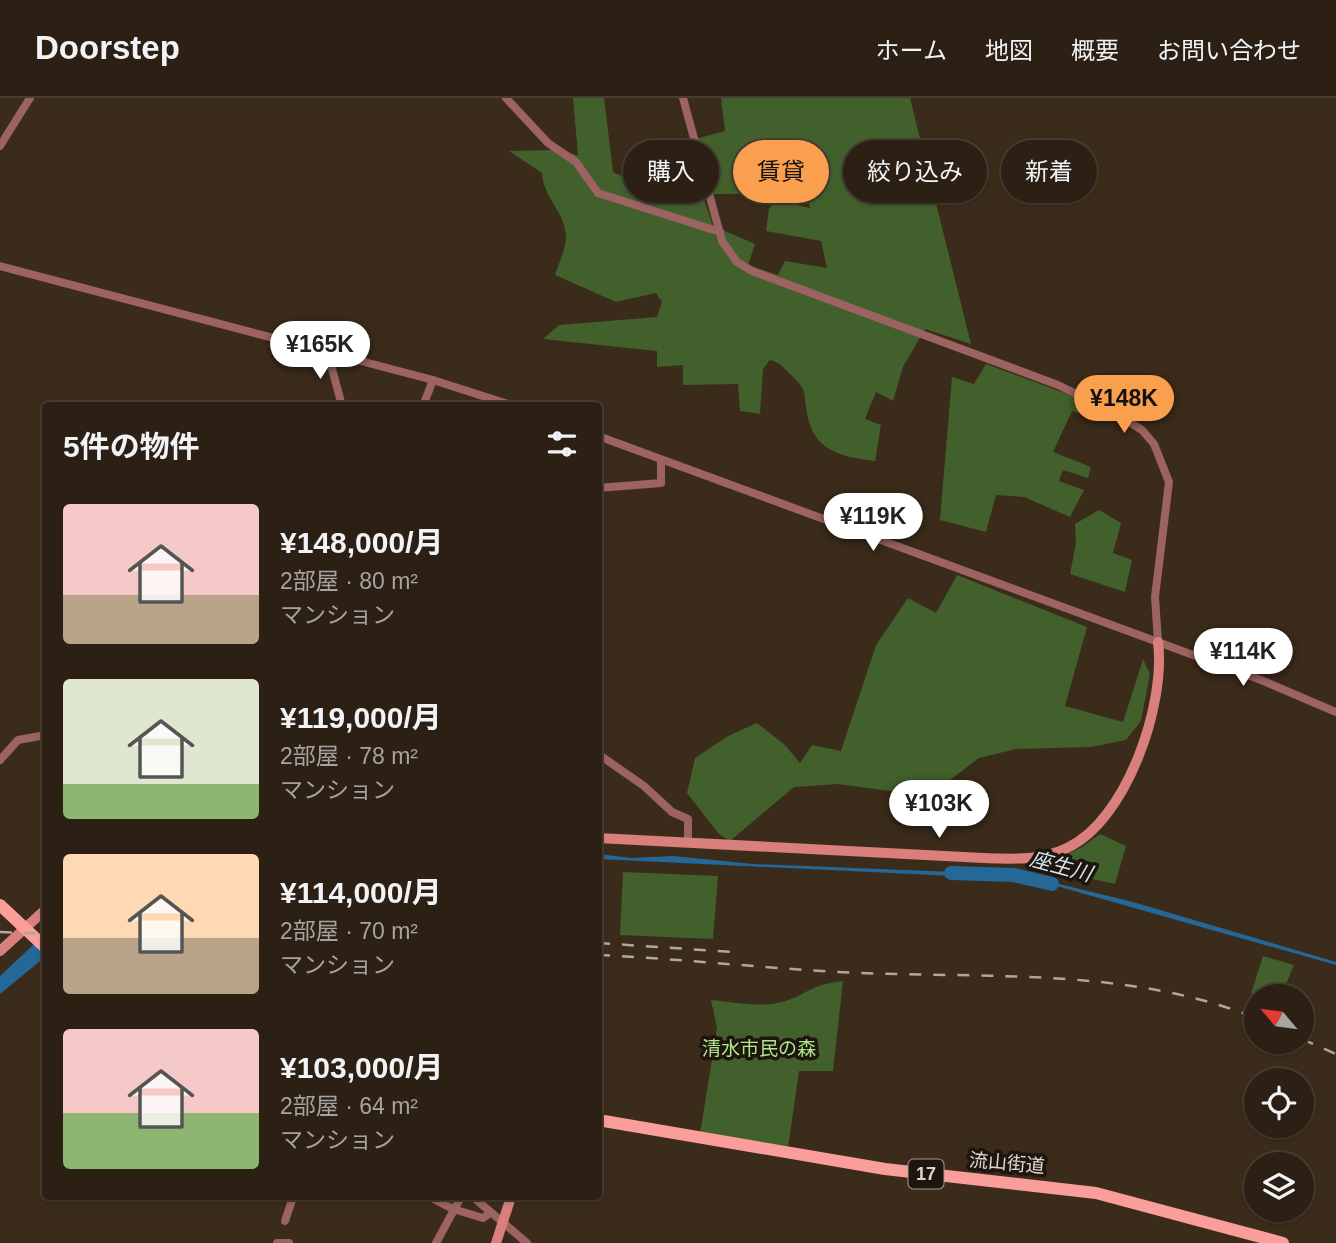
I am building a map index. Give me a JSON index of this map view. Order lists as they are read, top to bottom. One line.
{"streets":{"main road":["流山街道","17"]},"water":["座生川"],"parks":["清水市民の森"],"north":"top left","page":{"header":"Doorstep","nav":["ホーム","地図","概要","お問い合わせ"],"chip":["購入","賃貸","絞り込み","新着"],"price":["¥165K","¥148K","¥119K","¥114K","¥103K"],"heading":"5件の物件","list":[{"name":"¥148,000/月","note":"2部屋 · 80 m² · マンション"},{"name":"¥119,000/月","note":"2部屋 · 78 m² · マンション"},{"name":"¥114,000/月","note":"2部屋 · 70 m² · マンション"},{"name":"¥103,000/月","note":"2部屋 · 64 m² · マンション"}]}}
